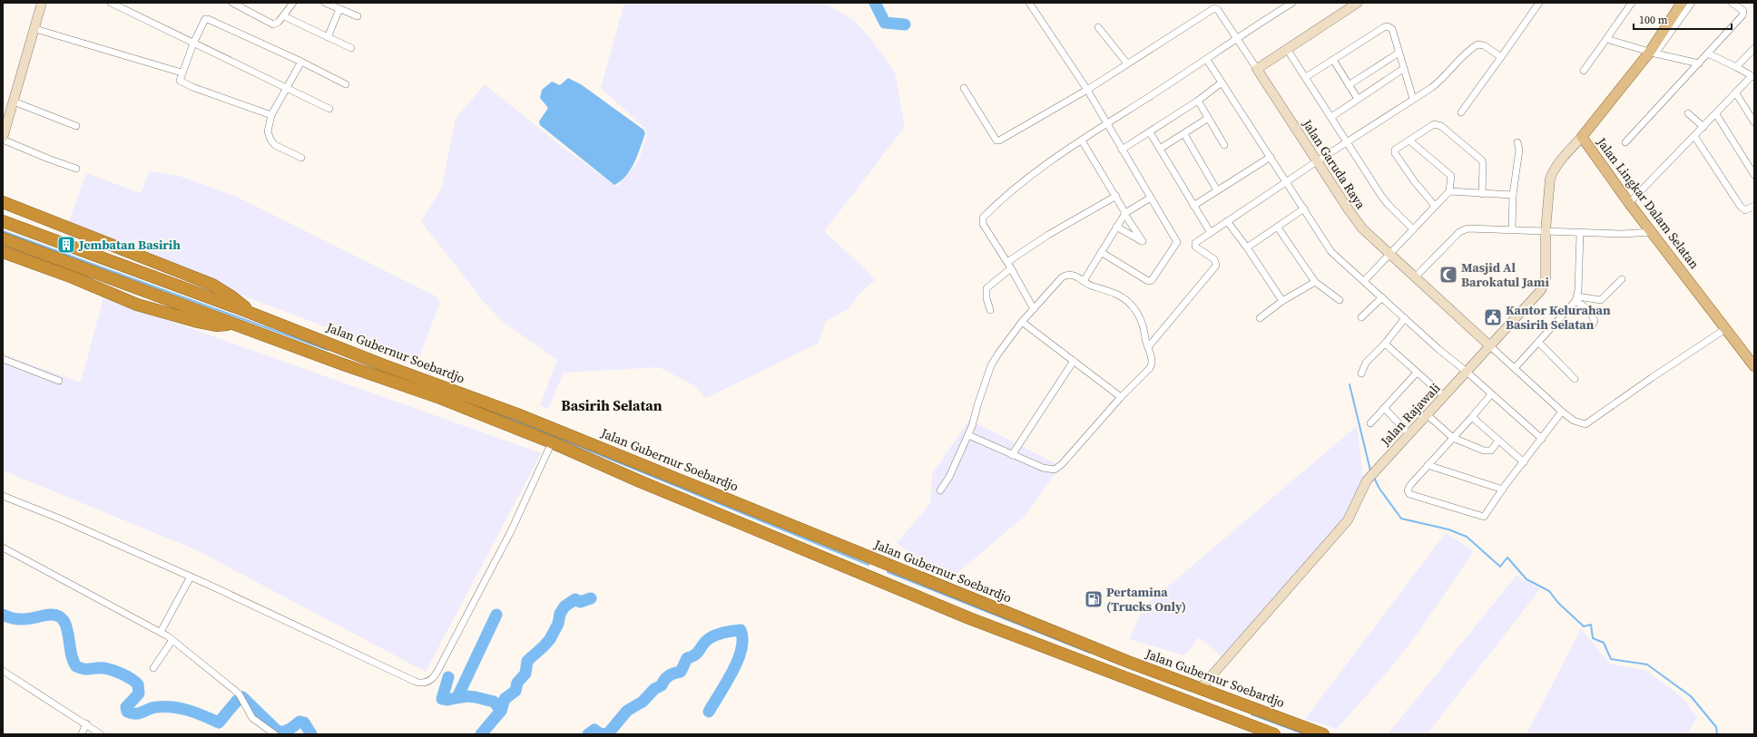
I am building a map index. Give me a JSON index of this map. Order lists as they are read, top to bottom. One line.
{"streets":{"highway":["Jalan Gubernur Soebardjo"],"main road":["Jalan Lingkar Dalam Selatan"],"street":["Jalan Garuda Raya","Jalan Rajawali"]},"crossings":[["Jalan Garuda Raya","Jalan Rajawali"],["Jalan Lingkar Dalam Selatan","Jalan Rajawali"],["Jalan Gubernur Soebardjo","Jalan Rajawali"]],"districts":["Basirih Selatan"],"places":{"building":["Jembatan Basirih"],"mosque":["Masjid Al Barokatul Jami"],"public building":["Kantor Kelurahan Basirih Selatan"],"fuel station":["Pertamina (Trucks Only)"]},"scale_bar":"100 m"}
